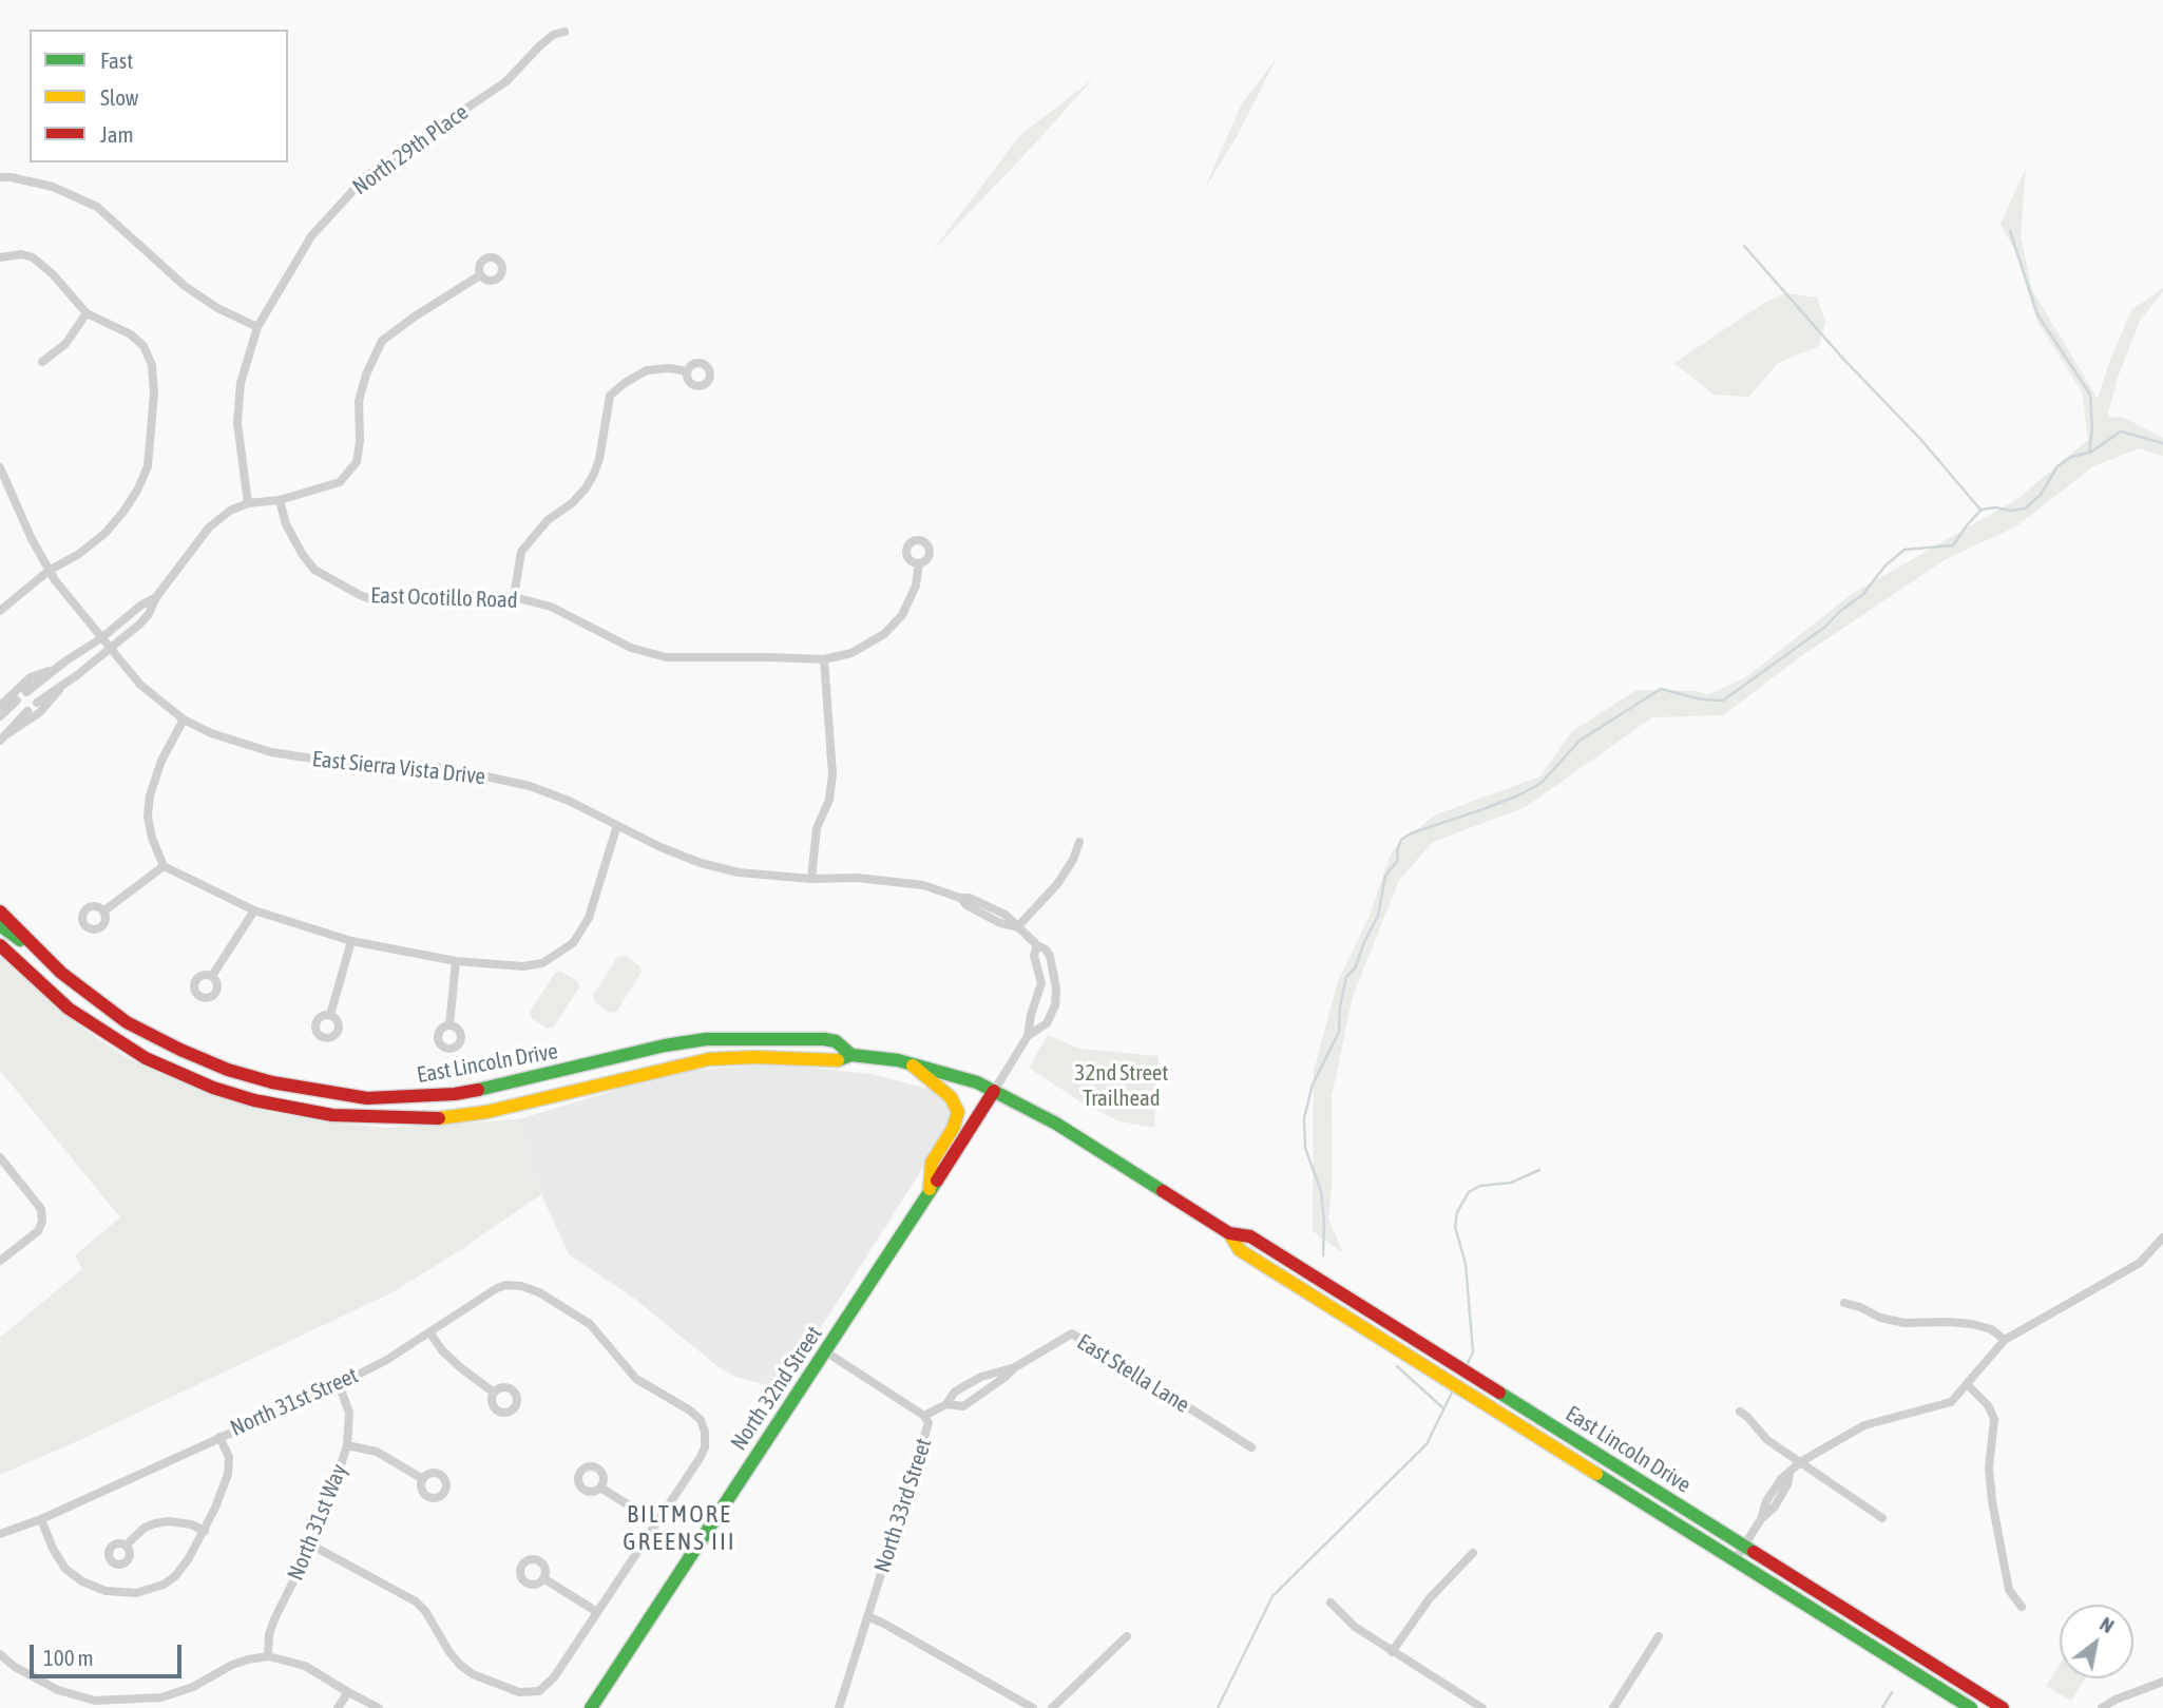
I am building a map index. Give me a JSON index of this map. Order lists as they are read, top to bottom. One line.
{"streets":{"main road":["East Lincoln Drive","North 32nd Street"],"street":["North 29th Place","East Ocotillo Road","East Sierra Vista Drive","East Stella Lane","North 31st Street","North 33rd Street","North 31st Way"]},"crossings":[["East Lincoln Drive","North 32nd Street"],["East Stella Lane","North 33rd Street"],["North 32nd Street","North 33rd Street"],["North 31st Street","North 31st Way"]],"districts":["BILTMORE GREENS III"],"parks":["32nd Street Trailhead"],"legend":["Fast","Slow","Jam"],"scale_bar":"100 m","north":"top right"}
